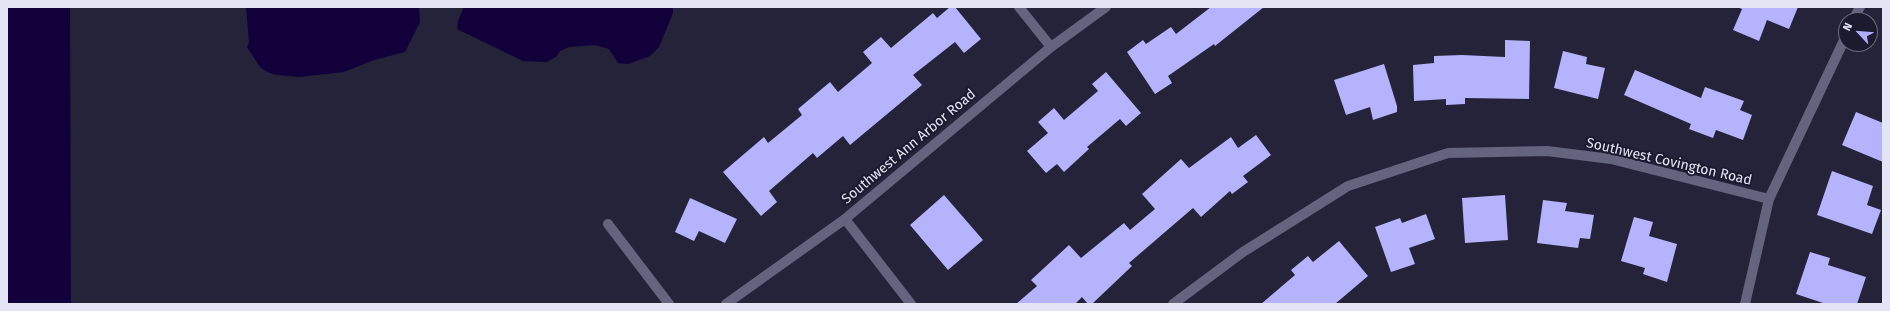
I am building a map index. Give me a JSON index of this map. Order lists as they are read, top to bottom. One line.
{"streets":{"street":["Southwest Ann Arbor Road","Southwest Covington Road"]},"north":"top left"}
